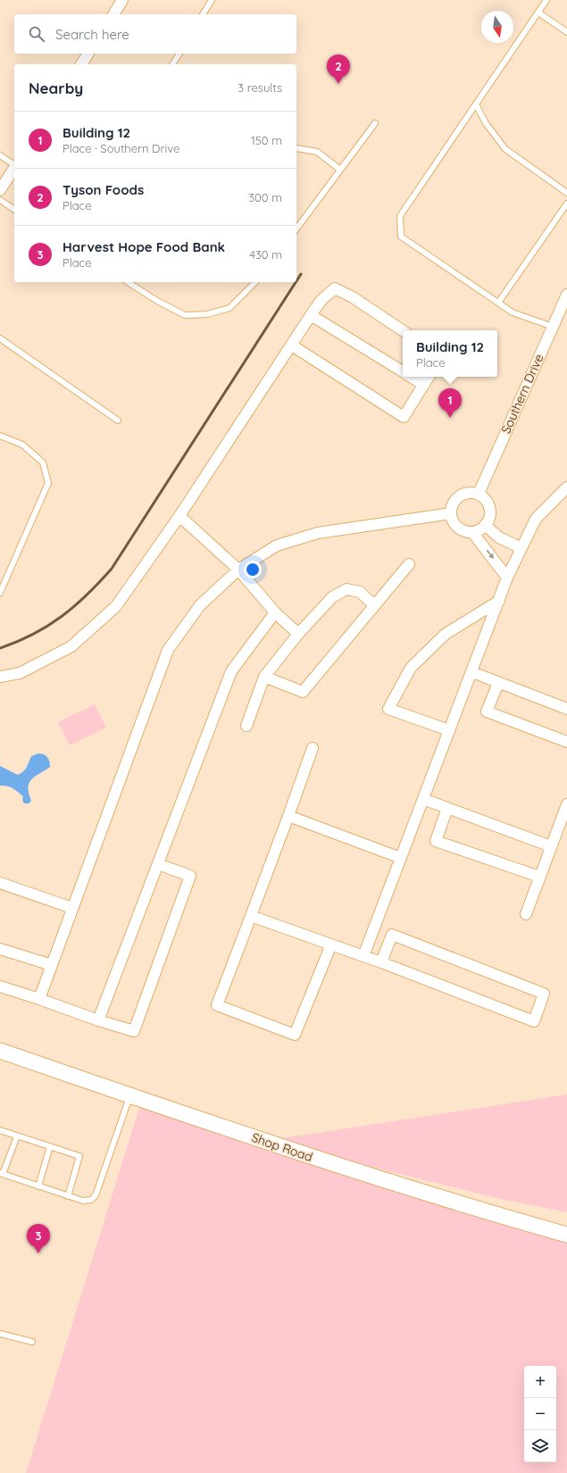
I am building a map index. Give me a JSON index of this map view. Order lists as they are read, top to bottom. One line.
{"streets":{"street":["Southern Drive","Shop Road"]},"north":"bottom","page":{"search":"Search here","pins":["2","1","3"],"heading":["Nearby","3 results"],"list":[{"mark":"1","name":"Building 12","note":"Place · Southern Drive","value":"150 m"},{"mark":"2","name":"Tyson Foods","note":"Place","value":"300 m"},{"mark":"3","name":"Harvest Hope Food Bank","note":"Place","value":"430 m"}],"popup":["Building 12","Place"],"map_buttons":["+","−"]}}
